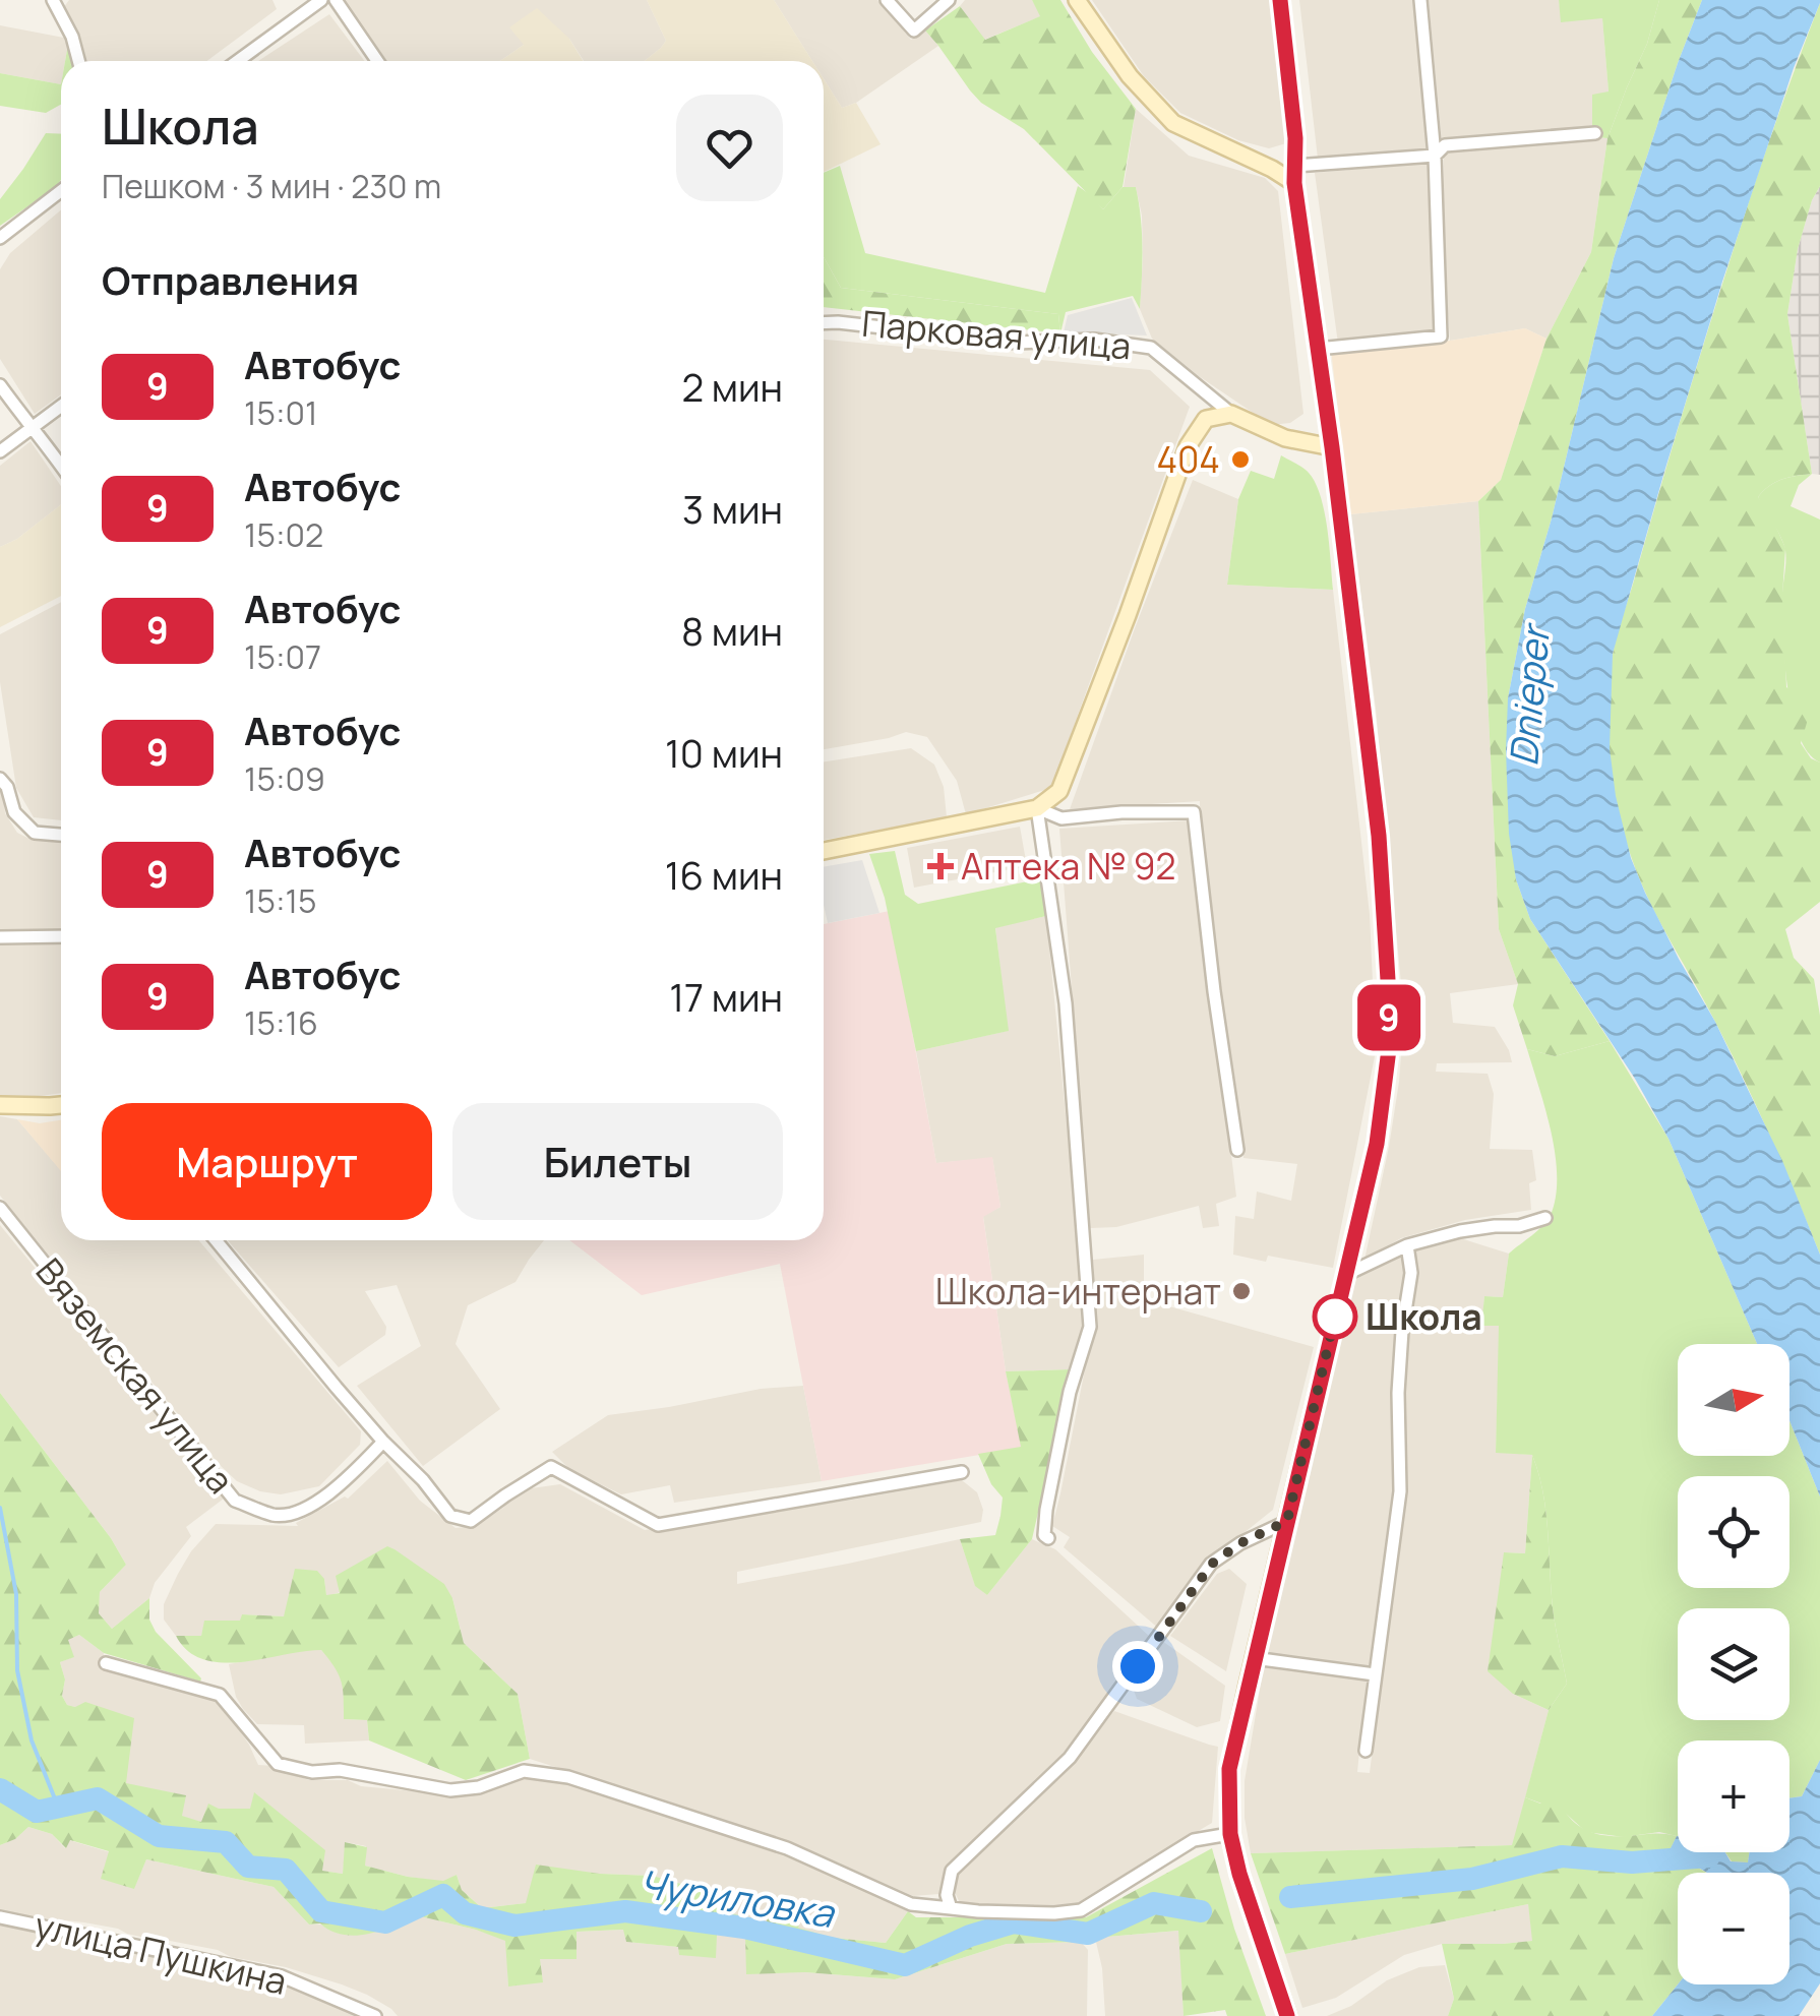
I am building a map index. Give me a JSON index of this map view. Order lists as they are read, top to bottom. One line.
{"streets":{"main road":["Парковая улица"],"street":["Вяземская улица","улица Пушкина"]},"water":["Dnieper","Чуриловка"],"places":{"other":["404","Школа-интернат","Школа"],"health":["Аптека № 92"]},"lines":["bus line 9"],"north":"right","page":{"on_map":"9","heading":[["Школа","Пешком · 3 мин · 230 m"],"Отправления"],"list":[{"mark":"9","name":"Автобус","note":"15:01","value":"2 мин"},{"mark":"9","name":"Автобус","note":"15:02","value":"3 мин"},{"mark":"9","name":"Автобус","note":"15:07","value":"8 мин"},{"mark":"9","name":"Автобус","note":"15:09","value":"10 мин"},{"mark":"9","name":"Автобус","note":"15:15","value":"16 мин"},{"mark":"9","name":"Автобус","note":"15:16","value":"17 мин"}],"buttons":["Маршрут","Билеты"],"map_buttons":["+","−"]}}
